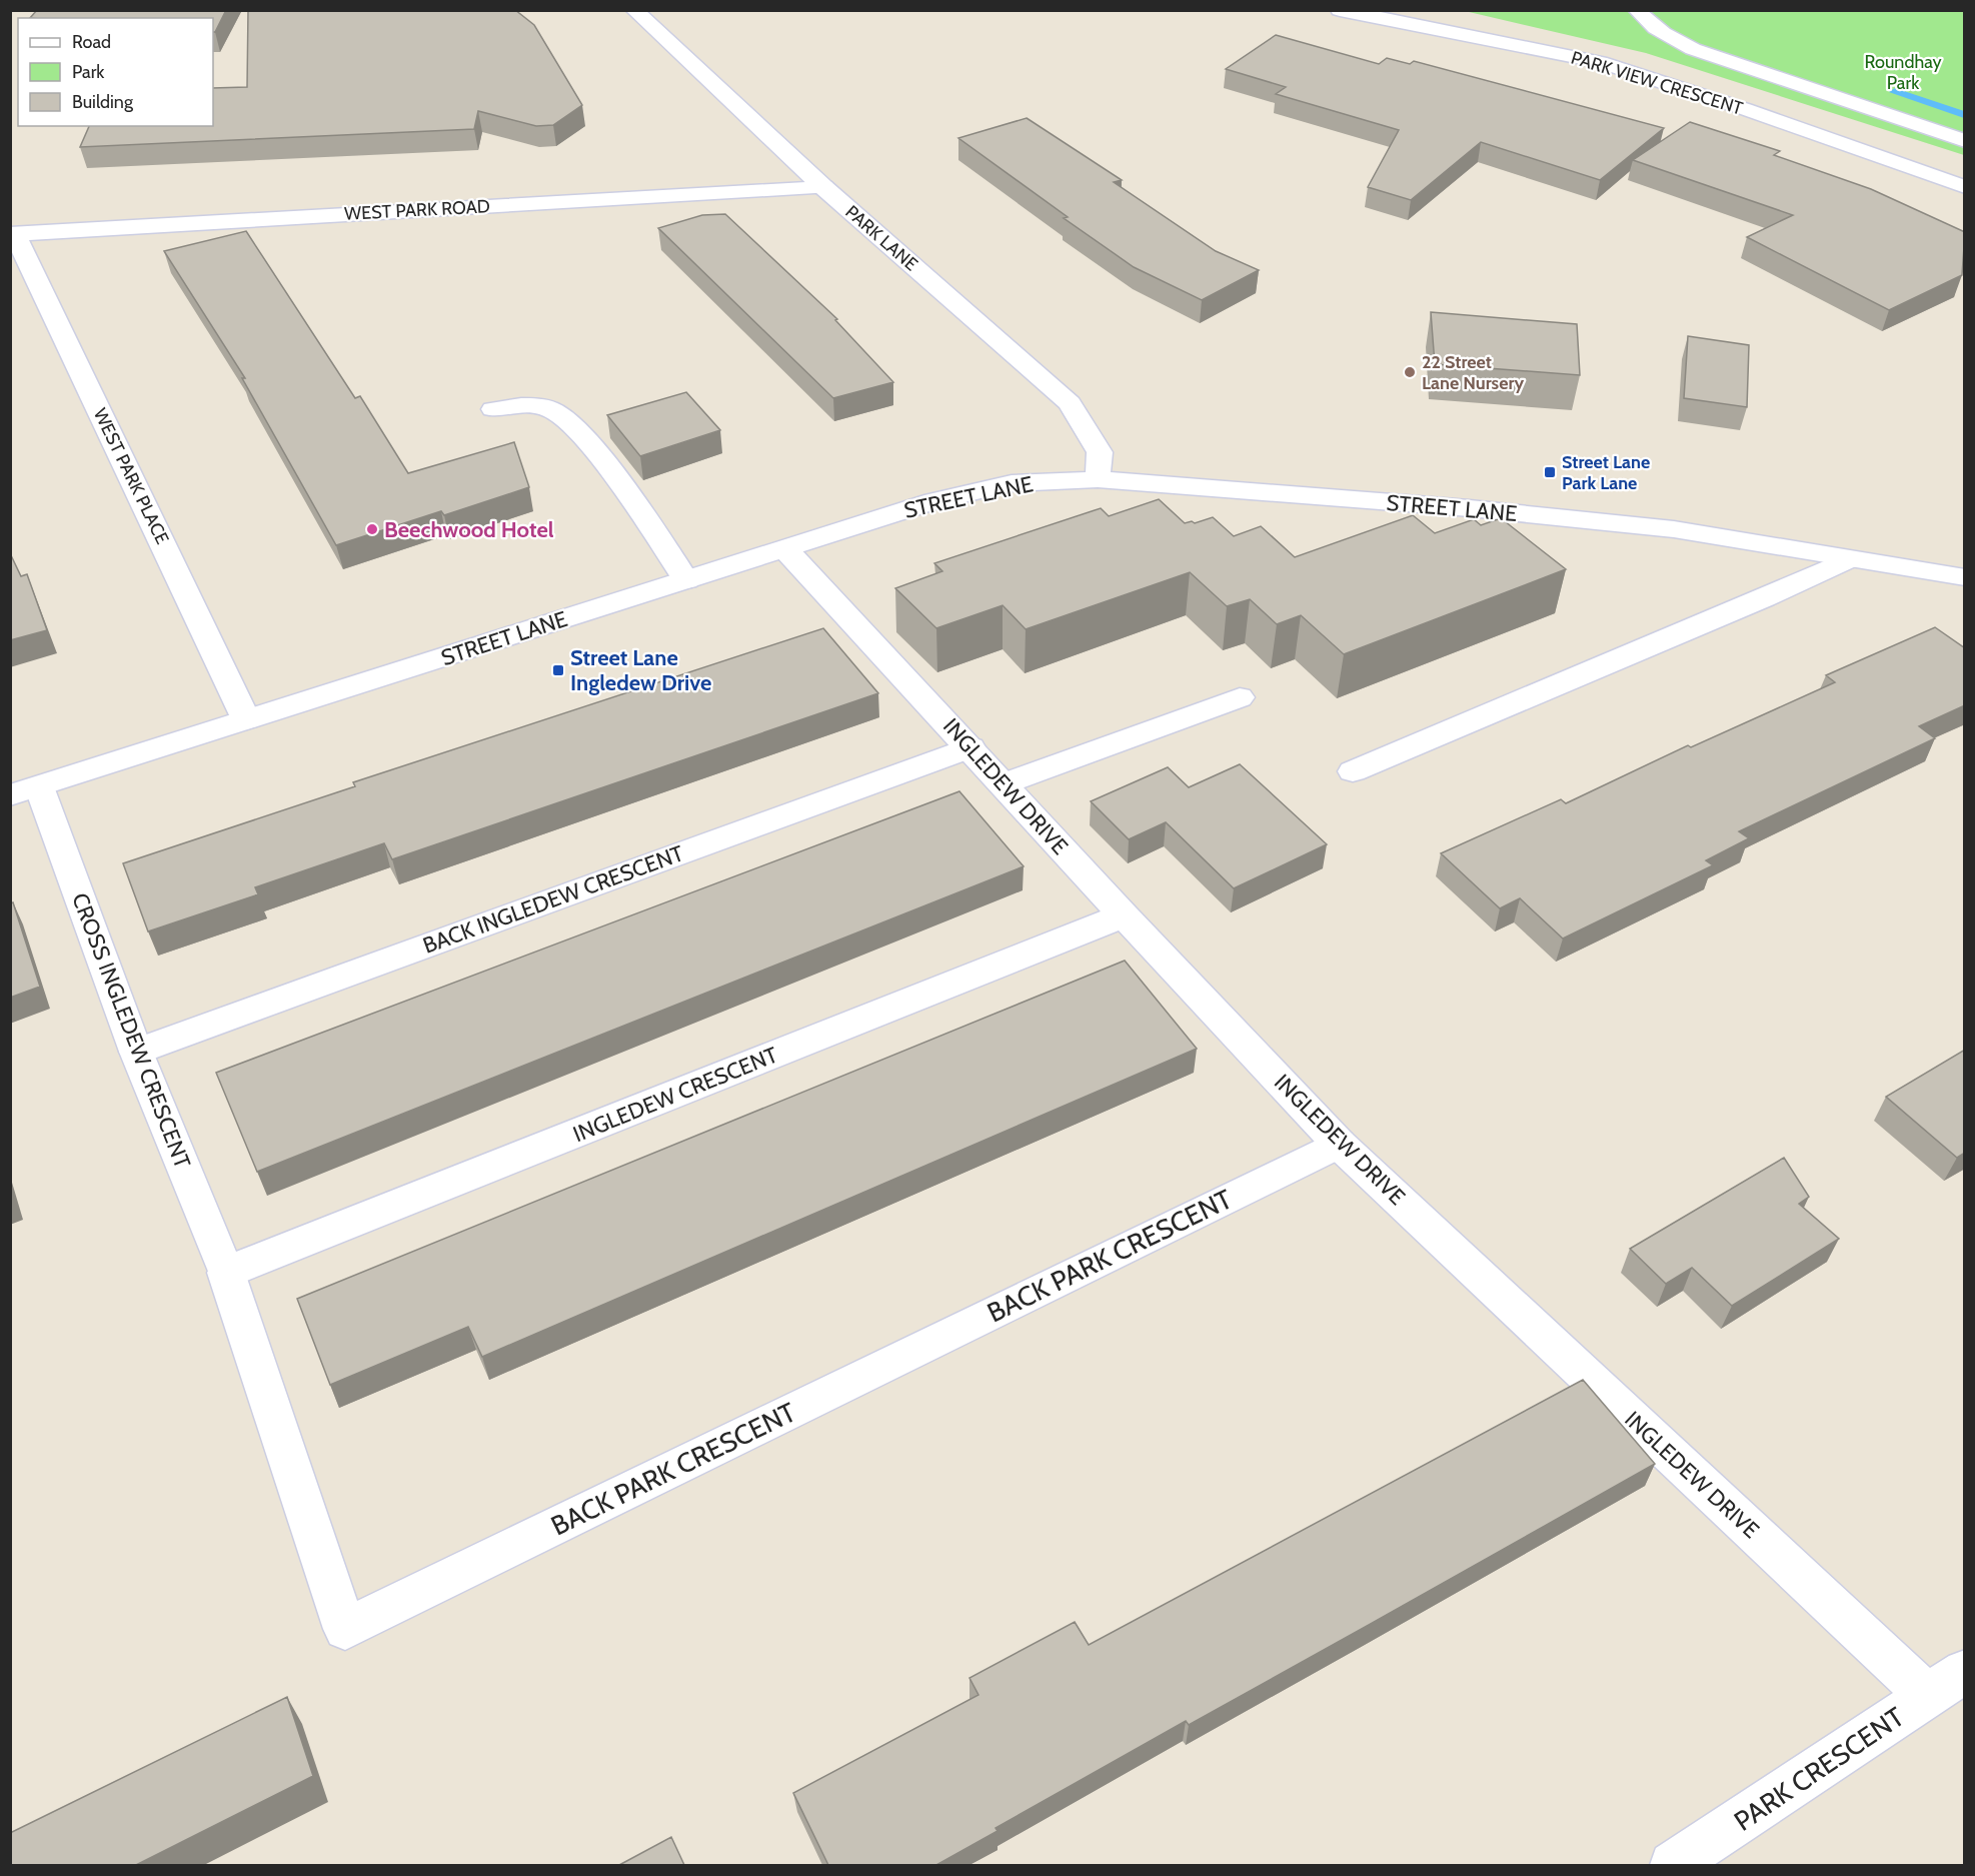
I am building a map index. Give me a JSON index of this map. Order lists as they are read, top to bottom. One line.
{"streets":{"street":["PARK VIEW CRESCENT","WEST PARK ROAD","PARK LANE","WEST PARK PLACE","STREET LANE","INGLEDEW DRIVE","BACK INGLEDEW CRESCENT","CROSS INGLEDEW CRESCENT","INGLEDEW CRESCENT","BACK PARK CRESCENT","PARK CRESCENT"]},"crossings":[["WEST PARK ROAD","PARK LANE"],["WEST PARK ROAD","WEST PARK PLACE"],["PARK LANE","STREET LANE"],["WEST PARK PLACE","STREET LANE"],["STREET LANE","INGLEDEW DRIVE"],["STREET LANE","CROSS INGLEDEW CRESCENT"],["INGLEDEW DRIVE","BACK INGLEDEW CRESCENT"],["INGLEDEW DRIVE","INGLEDEW CRESCENT"],["INGLEDEW DRIVE","BACK PARK CRESCENT"],["INGLEDEW DRIVE","PARK CRESCENT"],["BACK INGLEDEW CRESCENT","CROSS INGLEDEW CRESCENT"],["CROSS INGLEDEW CRESCENT","INGLEDEW CRESCENT"],["CROSS INGLEDEW CRESCENT","BACK PARK CRESCENT"],["INGLEDEW CRESCENT","BACK PARK CRESCENT"]],"parks":["Roundhay Park"],"places":{"other":["22 Street Lane Nursery","Beechwood Hotel"],"transit":["Street Lane Park Lane","Street Lane Ingledew Drive"]},"legend":["Road","Park","Building"]}
